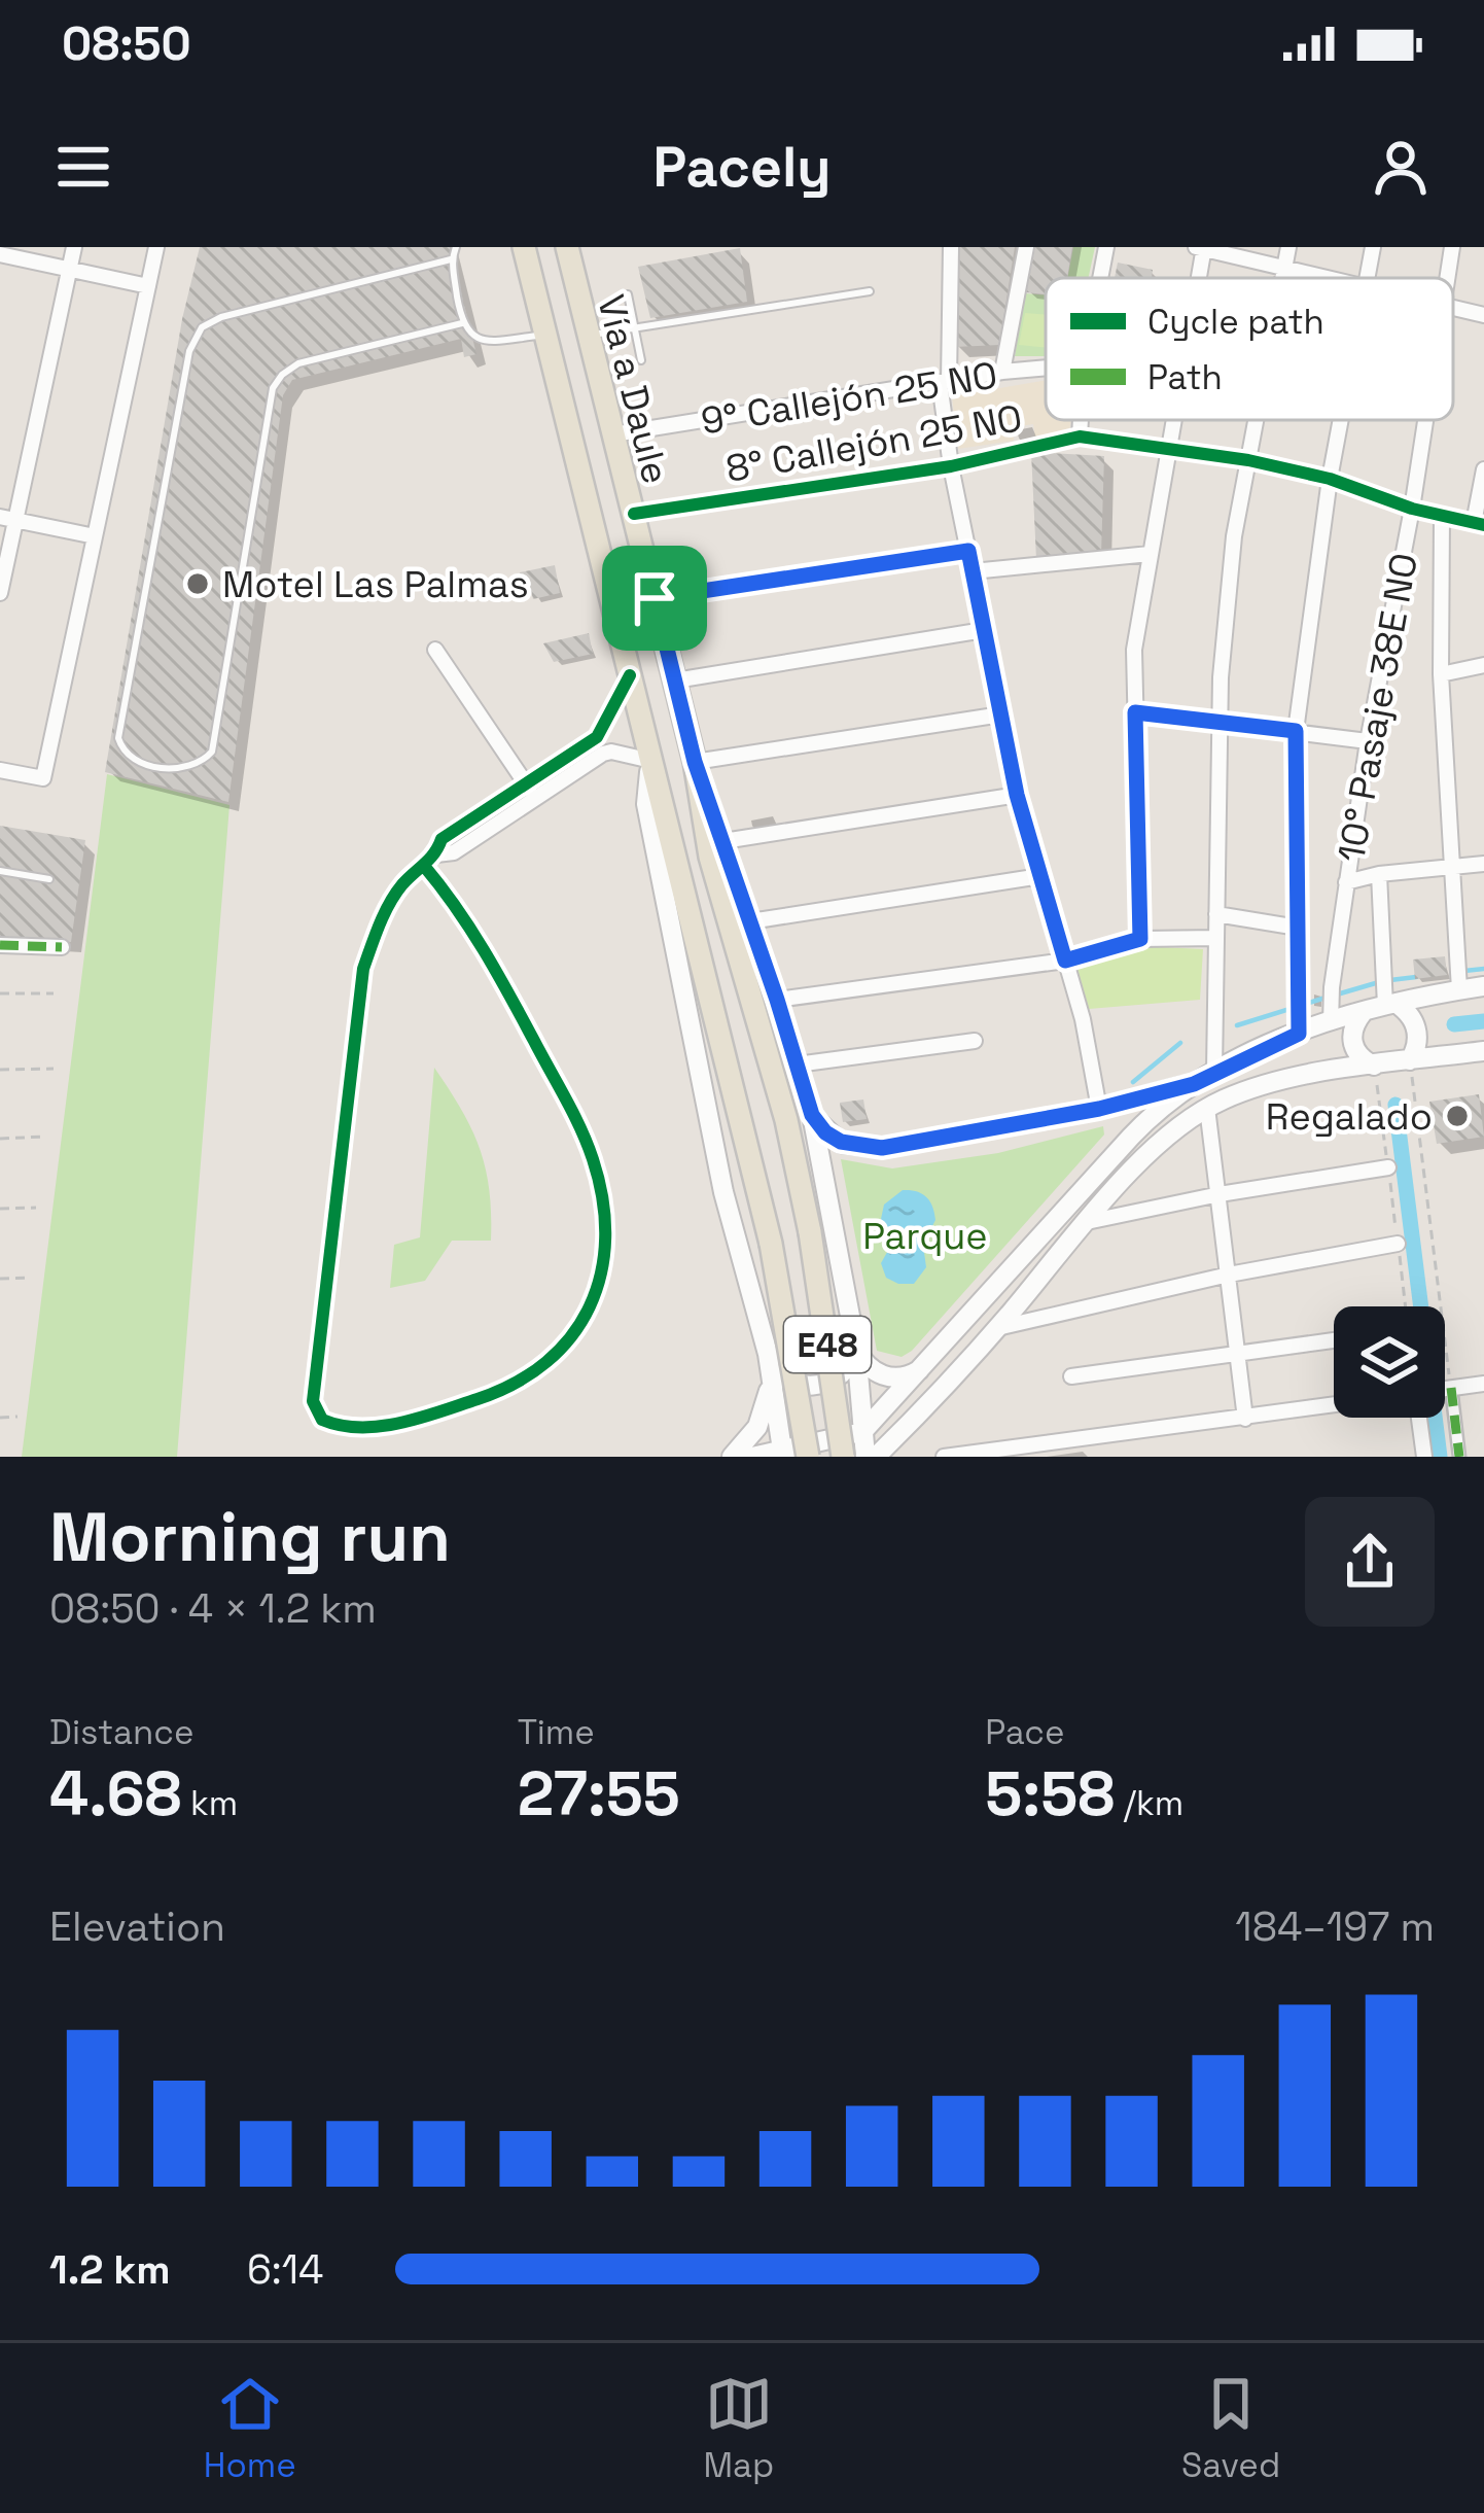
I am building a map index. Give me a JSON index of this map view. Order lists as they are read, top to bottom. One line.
{"streets":{"main road":["Vía a Daule","E48"],"street":["9° Callejón 25 NO","8° Callejón 25 NO","10° Pasaje 38E NO"]},"crossings":[["Vía a Daule","9° Callejón 25 NO"],["Vía a Daule","8° Callejón 25 NO"],["Vía a Daule","E48"],["8° Callejón 25 NO","10° Pasaje 38E NO"]],"parks":["Parque"],"places":["Motel Las Palmas","Regalado"],"legend":["Cycle path","Path"],"page":{"status":"08:50","header":"Pacely","heading":["Morning run","08:50 · 4 × 1.2 km"],"stats":[["Distance","4.68 km"],["Time","27:55"],["Pace","5:58 /km"]],"chart":["Elevation","184–197 m"],"list":[{"name":"1.2 km","note":"6:14"}],"tabs":["Home","Map","Saved"]}}
